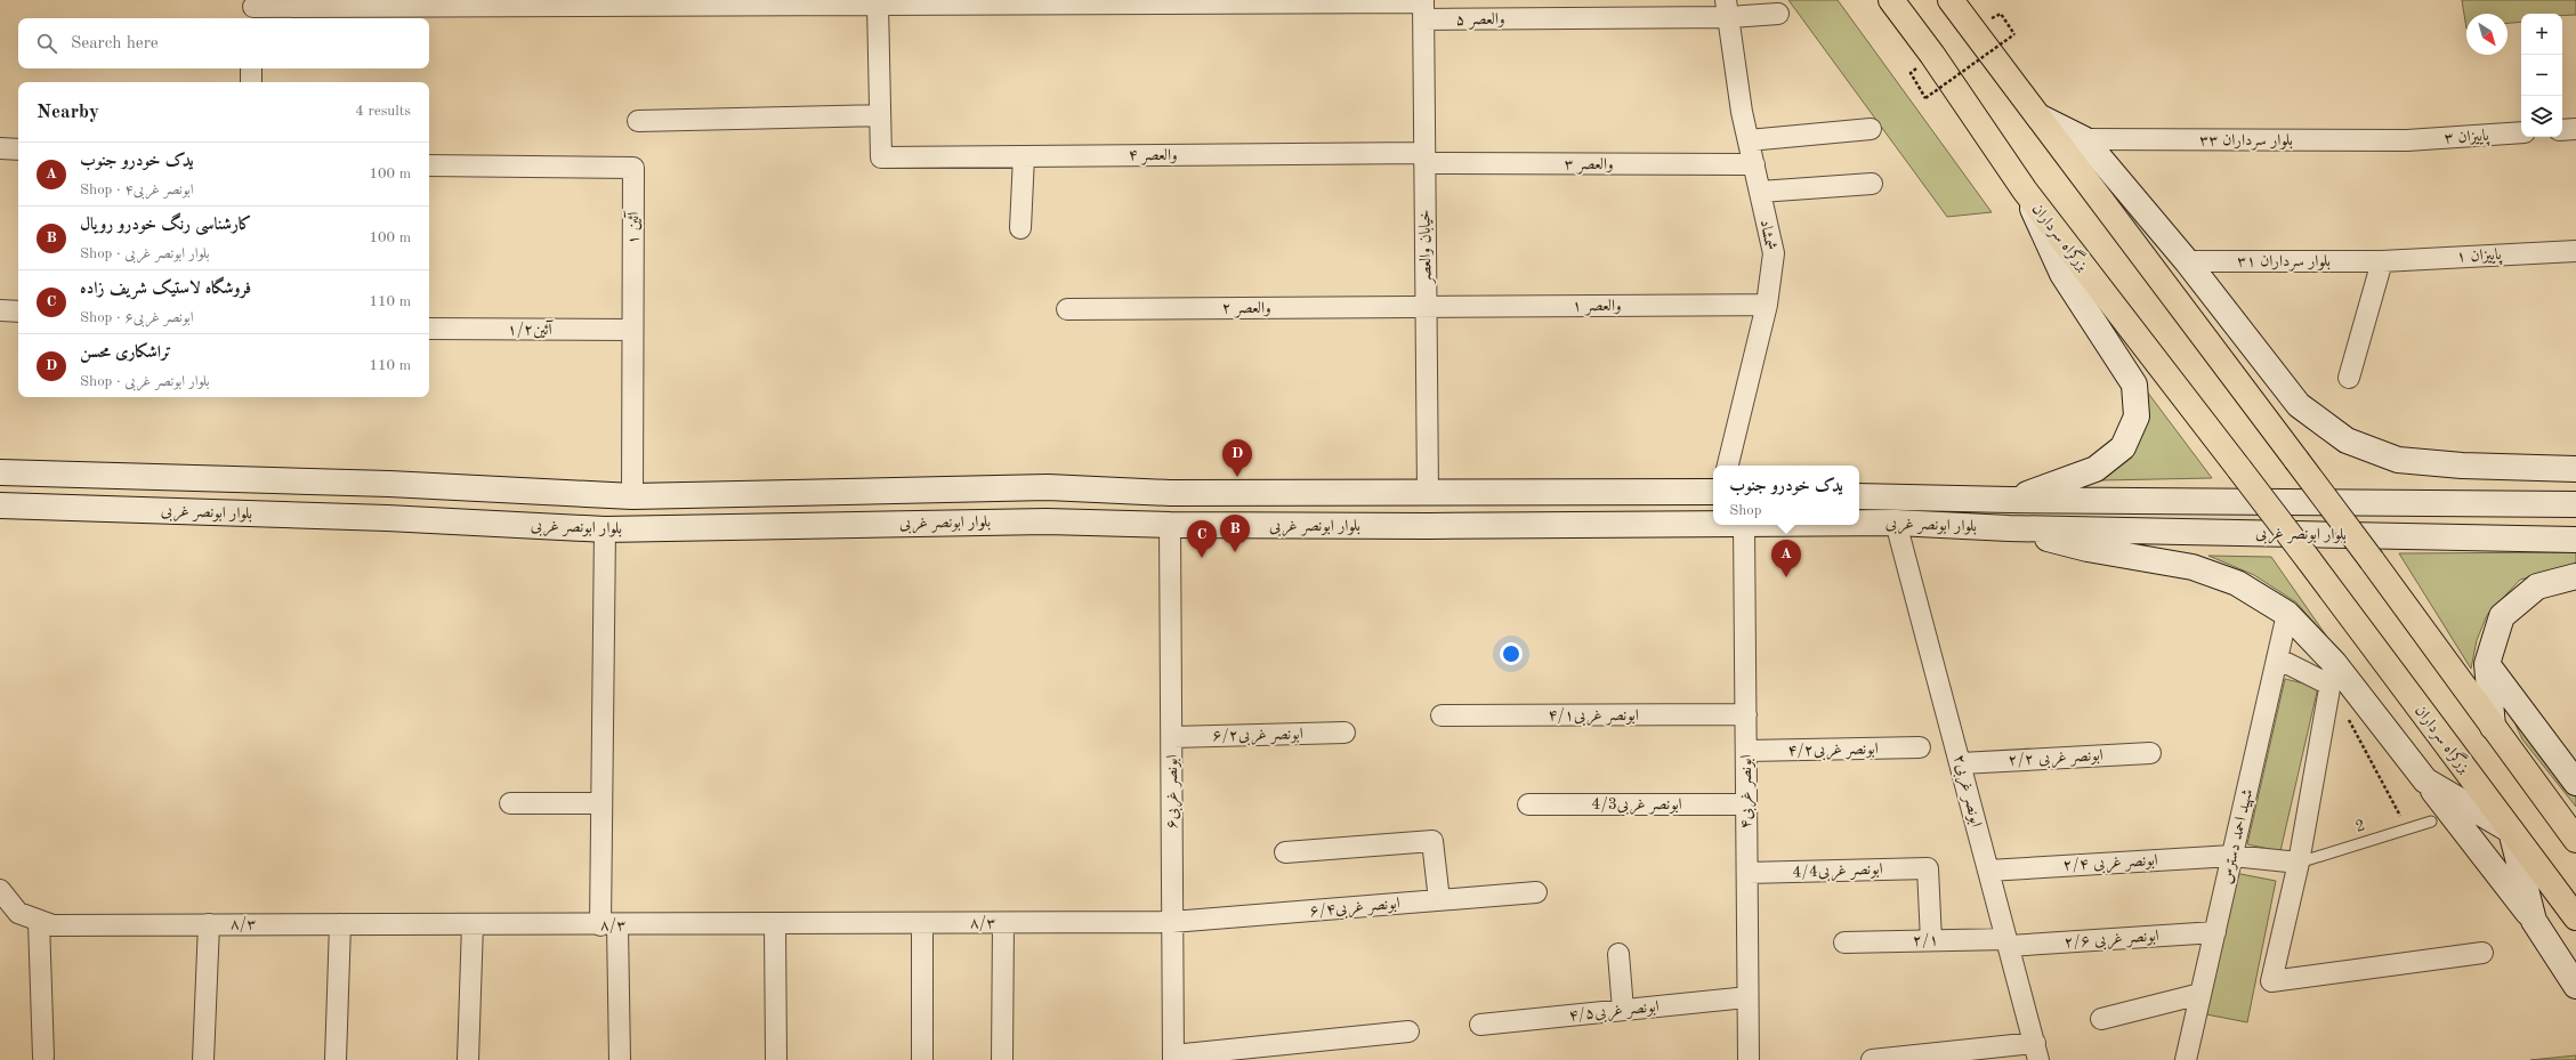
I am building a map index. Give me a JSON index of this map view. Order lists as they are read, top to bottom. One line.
{"streets":{"highway":["بزرگراه سرداران"],"main road":["بلوار ابونصر غربی"],"street":["والعصر ۵","پاییزان ۳","بلوار سرداران ۳۳","والعصر ۴","والعصر ۳","آئین ۱","شمشاد","خیابان والعصر","پاییزان ۱","بلوار سرداران ۳۱","والعصر ۱","والعصر ۲","۱/۲آئین","۴/۱ابونصر غربی","۶/۲ابونصر غربی","۴/۲ابونصر غربی","ابونصر غربی ۲/۲","۲ابونصر غربی","۶ابونصر غربی","۴ابونصر غربی","4/3ابونصر غربی","شهید احمد دسترس","ابونصر غربی ۲/۴","4/4ابونصر غربی","۶/۴ابونصر غربی","۸/۳","ابونصر غربی ۲/۶","۲/۱","۴/۵ابونصر غربی"],"lane":["2"]},"crossings":[["والعصر ۵","شمشاد"],["والعصر ۵","خیابان والعصر"],["پاییزان ۳","بلوار سرداران ۳۳"],["والعصر ۴","والعصر ۳"],["والعصر ۴","خیابان والعصر"],["والعصر ۳","شمشاد"],["والعصر ۳","خیابان والعصر"],["آئین ۱","۱/۲آئین"],["آئین ۱","بلوار ابونصر غربی"],["شمشاد","والعصر ۱"],["خیابان والعصر","والعصر ۱"],["خیابان والعصر","والعصر ۲"],["خیابان والعصر","بلوار ابونصر غربی"],["پاییزان ۱","بلوار سرداران ۳۱"],["والعصر ۱","والعصر ۲"],["بلوار ابونصر غربی","۲ابونصر غربی"],["بلوار ابونصر غربی","۶ابونصر غربی"],["۴/۱ابونصر غربی","۴ابونصر غربی"],["۶/۲ابونصر غربی","۶ابونصر غربی"],["۴/۲ابونصر غربی","۴ابونصر غربی"],["ابونصر غربی ۲/۲","۲ابونصر غربی"],["۲ابونصر غربی","ابونصر غربی ۲/۴"],["۲ابونصر غربی","ابونصر غربی ۲/۶"],["۲ابونصر غربی","۲/۱"],["۶ابونصر غربی","۶/۴ابونصر غربی"],["۶ابونصر غربی","۸/۳"],["۴ابونصر غربی","4/3ابونصر غربی"],["۴ابونصر غربی","4/4ابونصر غربی"],["۴ابونصر غربی","۴/۵ابونصر غربی"],["2","ابونصر غربی ۲/۴"],["شهید احمد دسترس","ابونصر غربی ۲/۴"],["شهید احمد دسترس","ابونصر غربی ۲/۶"],["4/4ابونصر غربی","۲/۱"],["۶/۴ابونصر غربی","۸/۳"],["ابونصر غربی ۲/۶","۲/۱"]],"north":"bottom right","page":{"map_buttons":["+","−"],"search":"Search here","heading":["Nearby","4 results"],"list":[{"mark":"A","name":"یدک خودرو جنوب","note":"Shop · ۴ابونصر غربی","value":"100 m"},{"mark":"B","name":"کارشناسی رنگ خودرو رویال","note":"Shop · بلوار ابونصر غربی","value":"100 m"},{"mark":"C","name":"فروشگاه لاستیک شریف زاده","note":"Shop · ۶ابونصر غربی","value":"110 m"},{"mark":"D","name":"تراشکاری محسن","note":"Shop · بلوار ابونصر غربی","value":"110 m"}],"pins":["D","B","C","A"],"popup":["یدک خودرو جنوب","Shop"]}}
